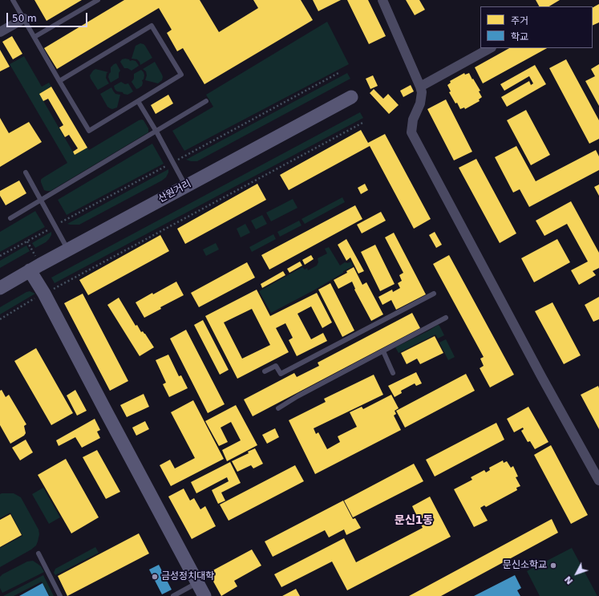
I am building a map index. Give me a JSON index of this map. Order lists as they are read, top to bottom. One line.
{"streets":{"main road":["산원거리"]},"districts":["문신1동"],"places":["문신소학교","금성정치대학"],"legend":["주거","학교"],"scale_bar":"50 m","north":"bottom left"}
